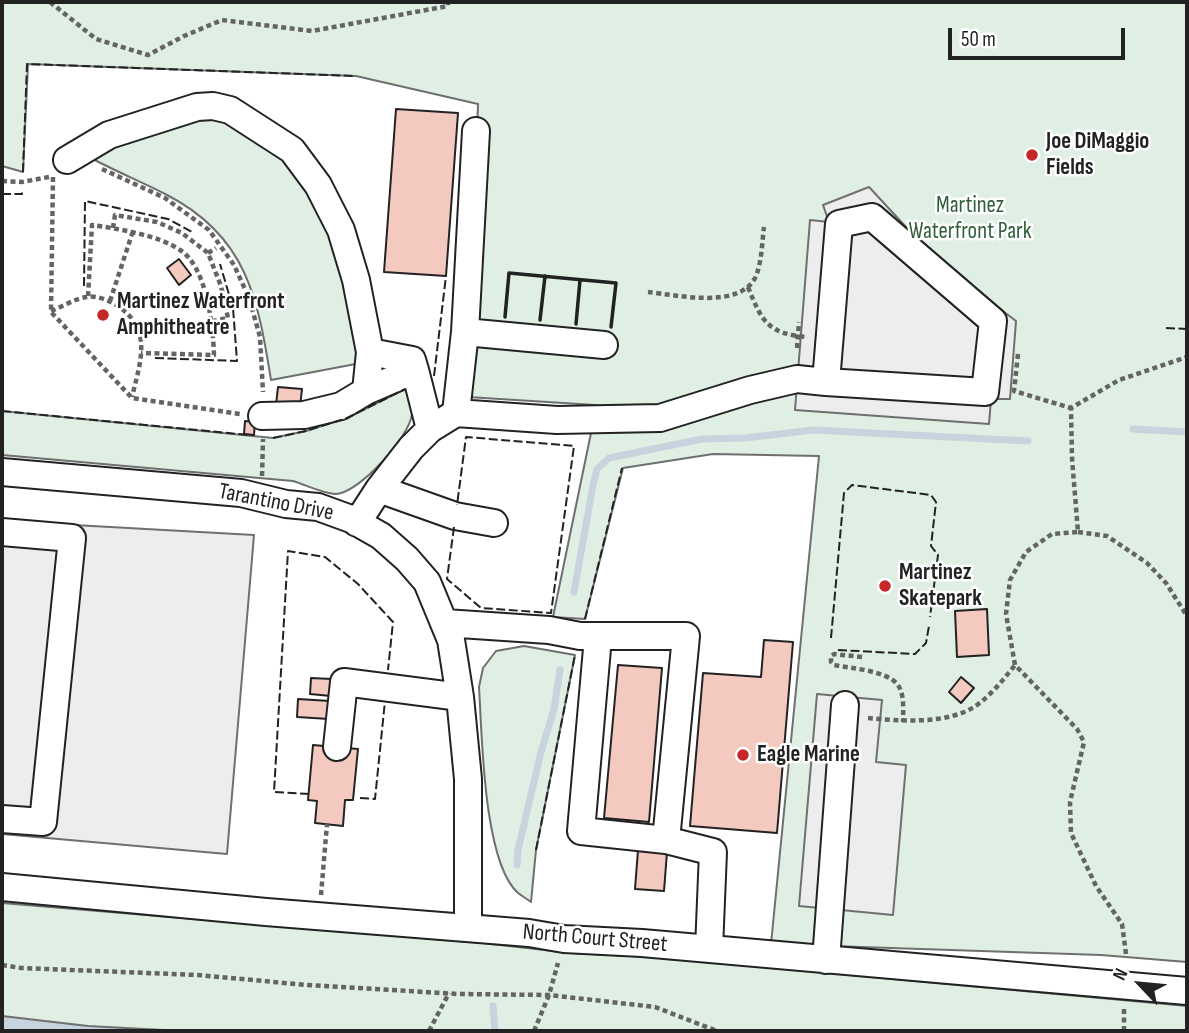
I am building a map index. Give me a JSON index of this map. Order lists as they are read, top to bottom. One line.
{"streets":{"street":["Tarantino Drive","North Court Street"]},"crossings":[["Tarantino Drive","North Court Street"]],"parks":["Martinez Waterfront Park"],"places":["Joe DiMaggio Fields","Martinez Waterfront Amphitheatre","Martinez Skatepark","Eagle Marine"],"scale_bar":"50 m","north":"top left"}
